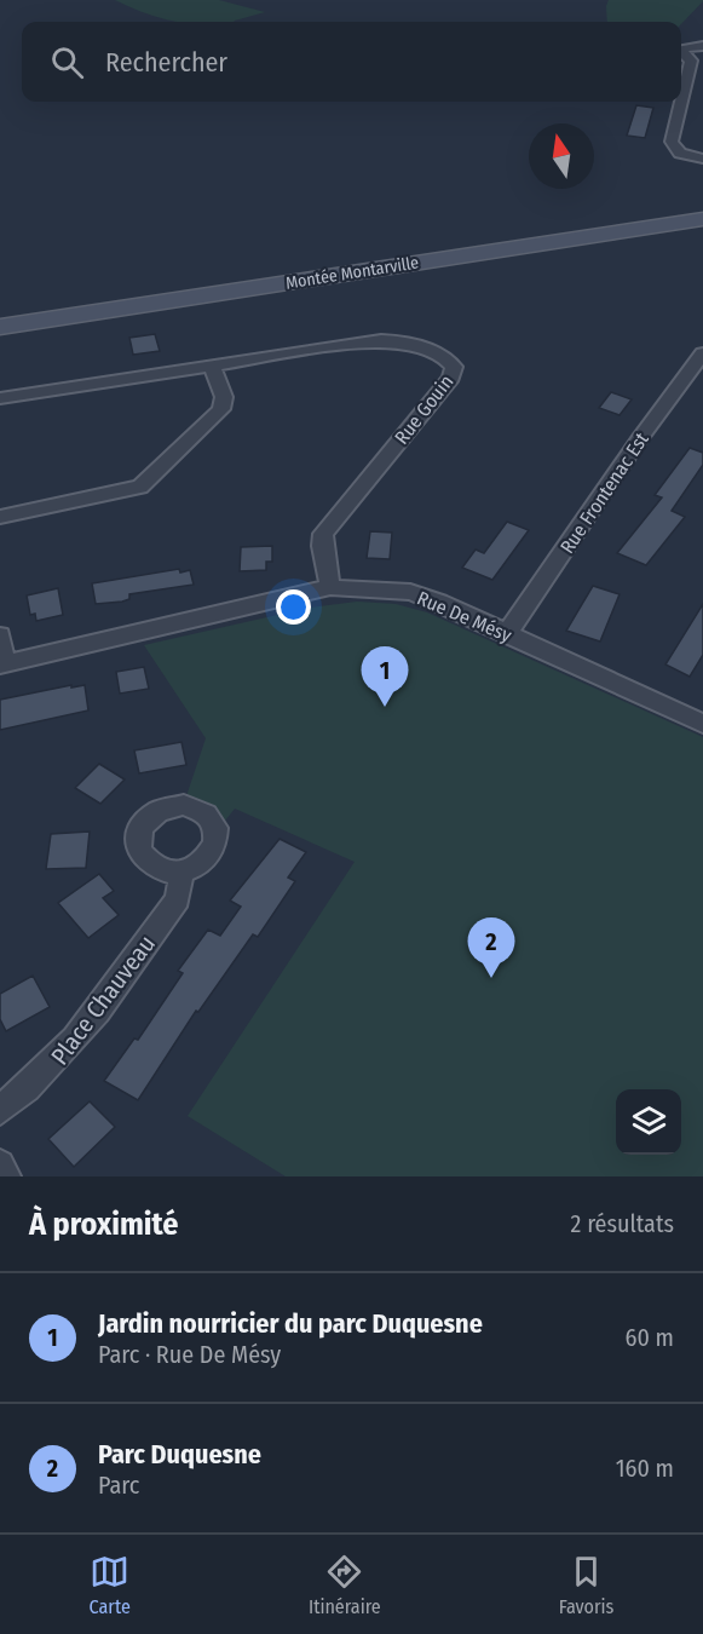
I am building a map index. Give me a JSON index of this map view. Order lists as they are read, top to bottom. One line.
{"streets":{"street":["Montée Montarville","Rue Gouin","Rue Frontenac Est","Rue De Mésy","Place Chauveau"]},"crossings":[["Rue Gouin","Rue De Mésy"],["Rue Frontenac Est","Rue De Mésy"]],"north":"top","page":{"search":"Rechercher","pins":["1","2"],"heading":["À proximité","2 résultats"],"list":[{"mark":"1","name":"Jardin nourricier du parc Duquesne","note":"Parc · Rue De Mésy","value":"60 m"},{"mark":"2","name":"Parc Duquesne","note":"Parc","value":"160 m"}],"nav":["Carte","Itinéraire","Favoris"]}}
